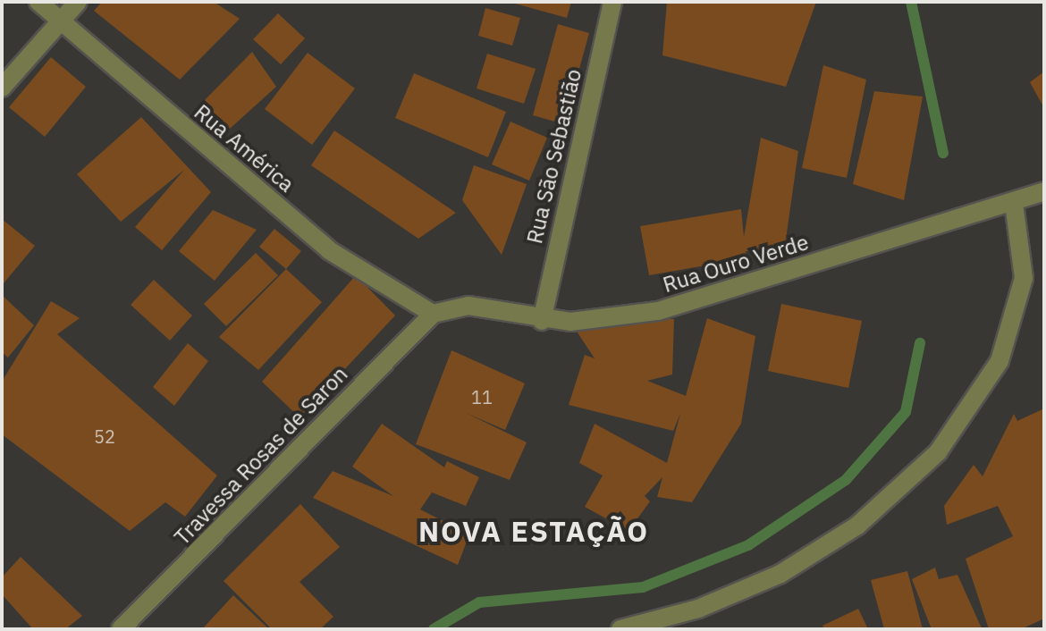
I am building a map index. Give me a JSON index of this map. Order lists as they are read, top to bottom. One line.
{"streets":{"street":["Rua América","Rua São Sebastião","Rua Ouro Verde","Travessa Rosas de Saron"]},"crossings":[["Rua América","Rua Ouro Verde"],["Rua América","Travessa Rosas de Saron"],["Rua São Sebastião","Rua Ouro Verde"],["Rua Ouro Verde","Travessa Rosas de Saron"]],"districts":["NOVA ESTAÇÃO"],"house_numbers":["11","52"]}
